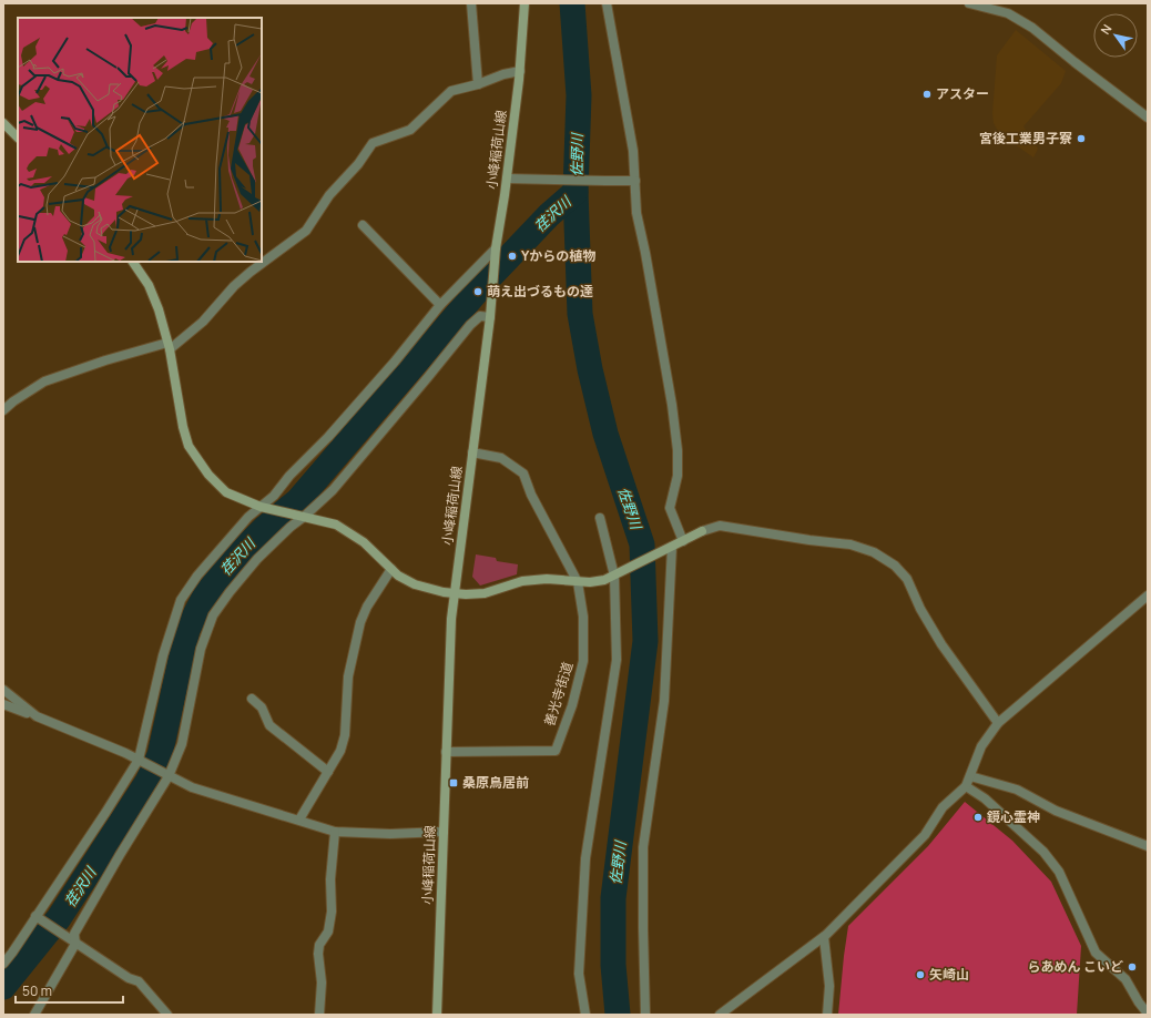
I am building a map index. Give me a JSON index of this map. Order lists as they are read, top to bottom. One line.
{"streets":{"main road":["小峰稲荷山線"],"street":["善光寺街道"]},"crossings":[["小峰稲荷山線","善光寺街道"]],"water":["佐野川","荏沢川"],"places":{"other":["アスター","宮後工業男子寮","Yからの植物","萌え出づるもの達","鏡心霊神","らあめん こいど","矢崎山"],"transit":["桑原鳥居前"]},"scale_bar":"50 m","north":"top left"}
